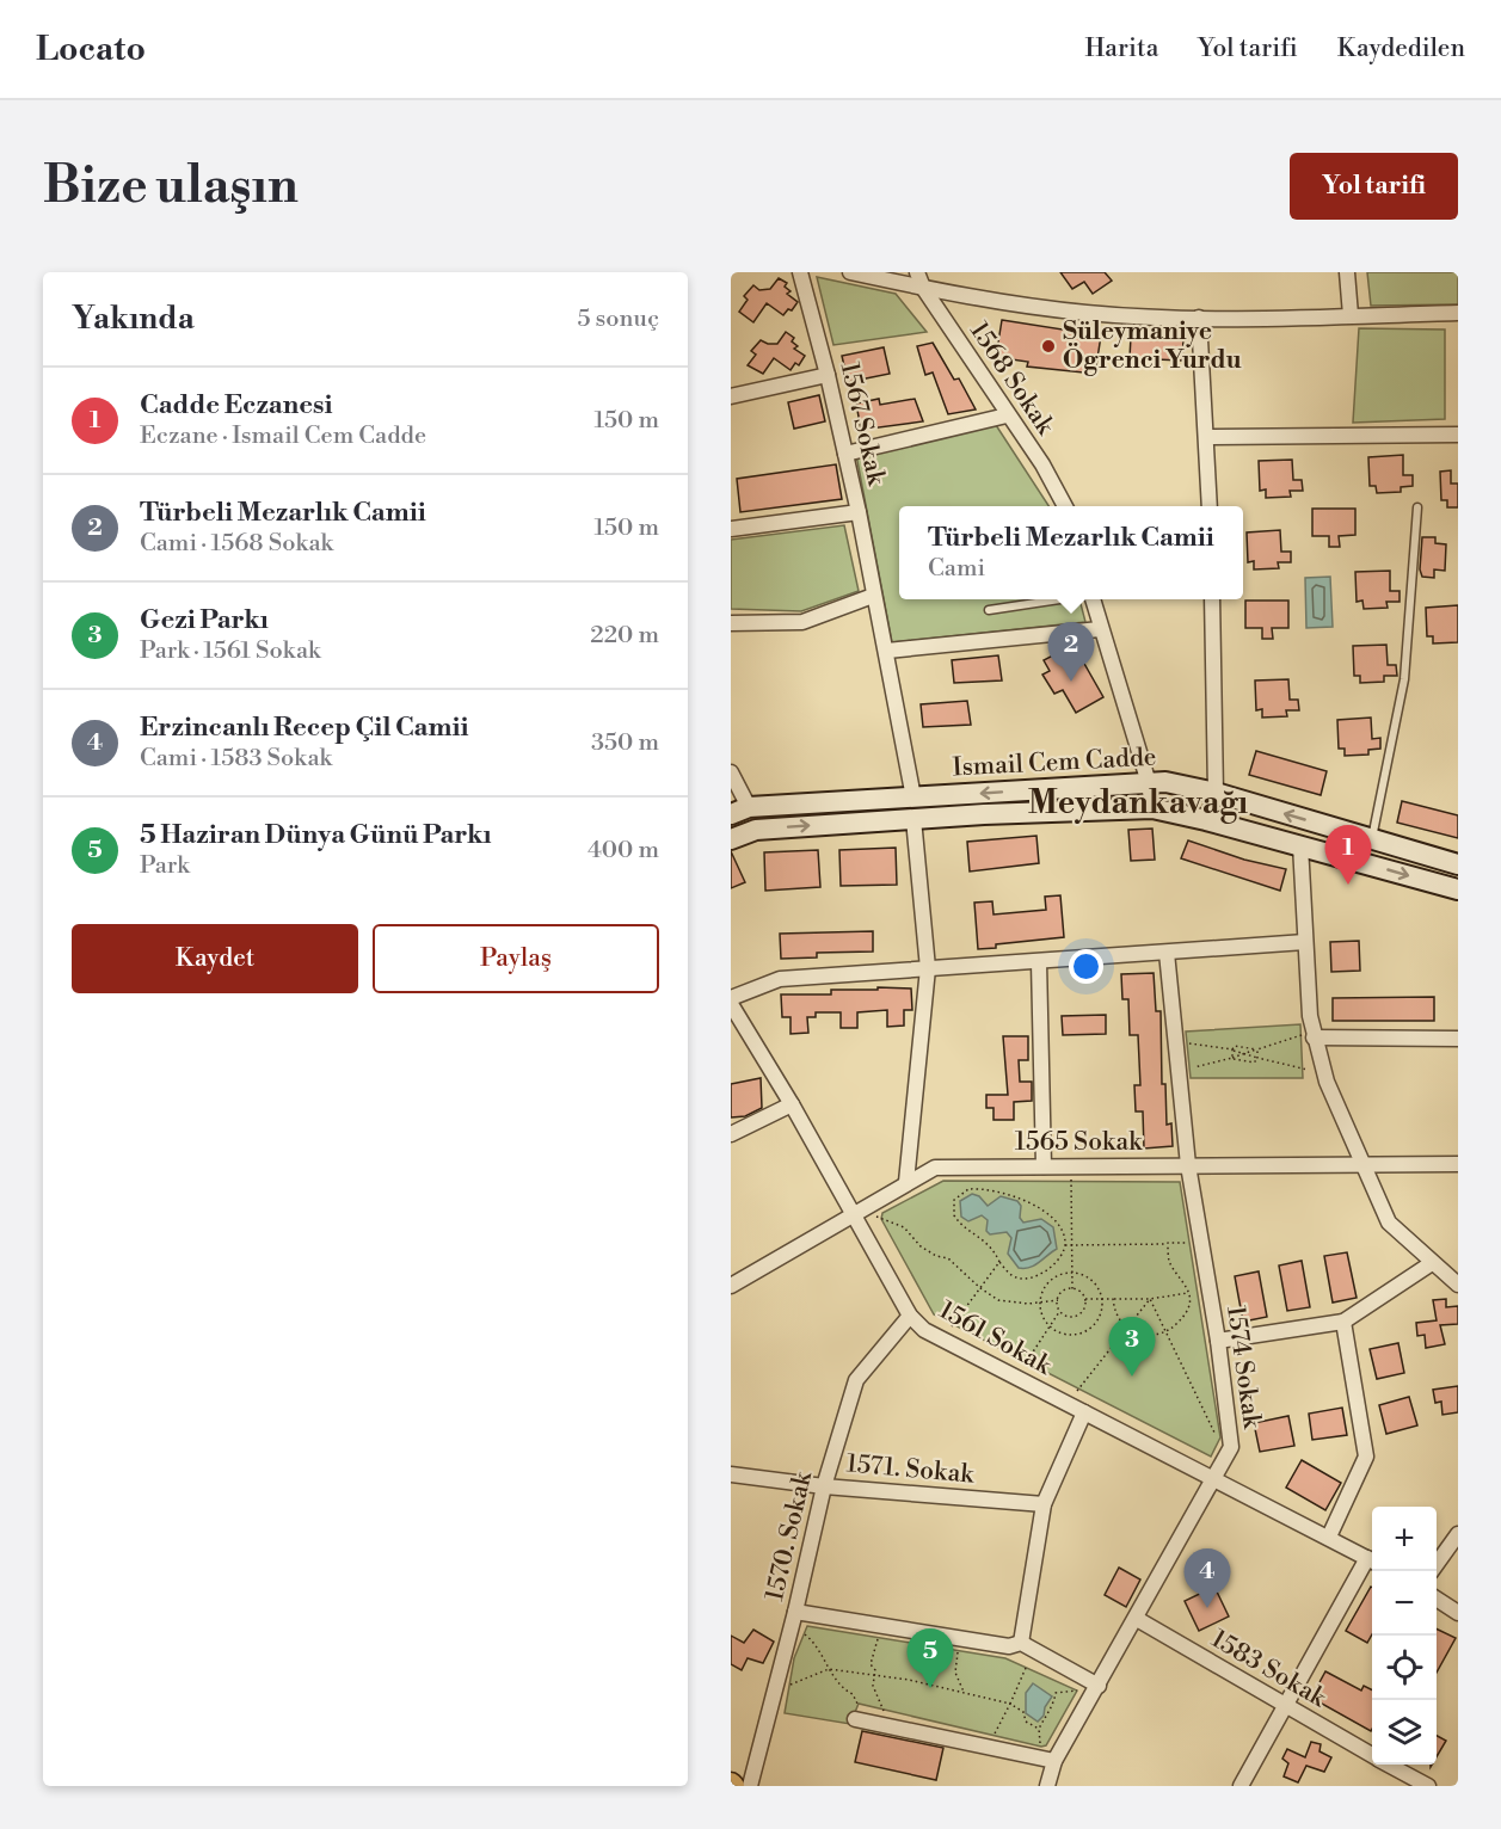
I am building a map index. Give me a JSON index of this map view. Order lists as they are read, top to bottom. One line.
{"streets":{"main road":["Ismail Cem Cadde"],"street":["1568 Sokak","1567 Sokak","1565 Sokak","1561 Sokak","1574 Sokak","1571. Sokak","1570. Sokak","1583 Sokak"]},"crossings":[["1567 Sokak","Ismail Cem Cadde"],["1565 Sokak","1561 Sokak"],["1565 Sokak","1574 Sokak"],["1561 Sokak","1574 Sokak"],["1561 Sokak","1570. Sokak"],["1574 Sokak","1583 Sokak"],["1571. Sokak","1570. Sokak"]],"districts":["Meydankavağı"],"places":["Süleymaniye Ögrenci Yurdu"],"page":{"header":"Locato","nav":["Harita","Yol tarifi","Kaydedilen"],"buttons":["Yol tarifi",["Kaydet","Paylaş"]],"title":"Bize ulaşın","heading":["Yakında","5 sonuç"],"list":[{"mark":"1","name":"Cadde Eczanesi","note":"Eczane · Ismail Cem Cadde","value":"150 m"},{"mark":"2","name":"Türbeli Mezarlık Camii","note":"Cami · 1568 Sokak","value":"150 m"},{"mark":"3","name":"Gezi Parkı","note":"Park · 1561 Sokak","value":"220 m"},{"mark":"4","name":"Erzincanlı Recep Çil Camii","note":"Cami · 1583 Sokak","value":"350 m"},{"mark":"5","name":"5 Haziran Dünya Günü Parkı","note":"Park","value":"400 m"}],"popup":["Türbeli Mezarlık Camii","Cami"],"pins":["2","1","3","4","5"],"map_buttons":["+","−"]}}
